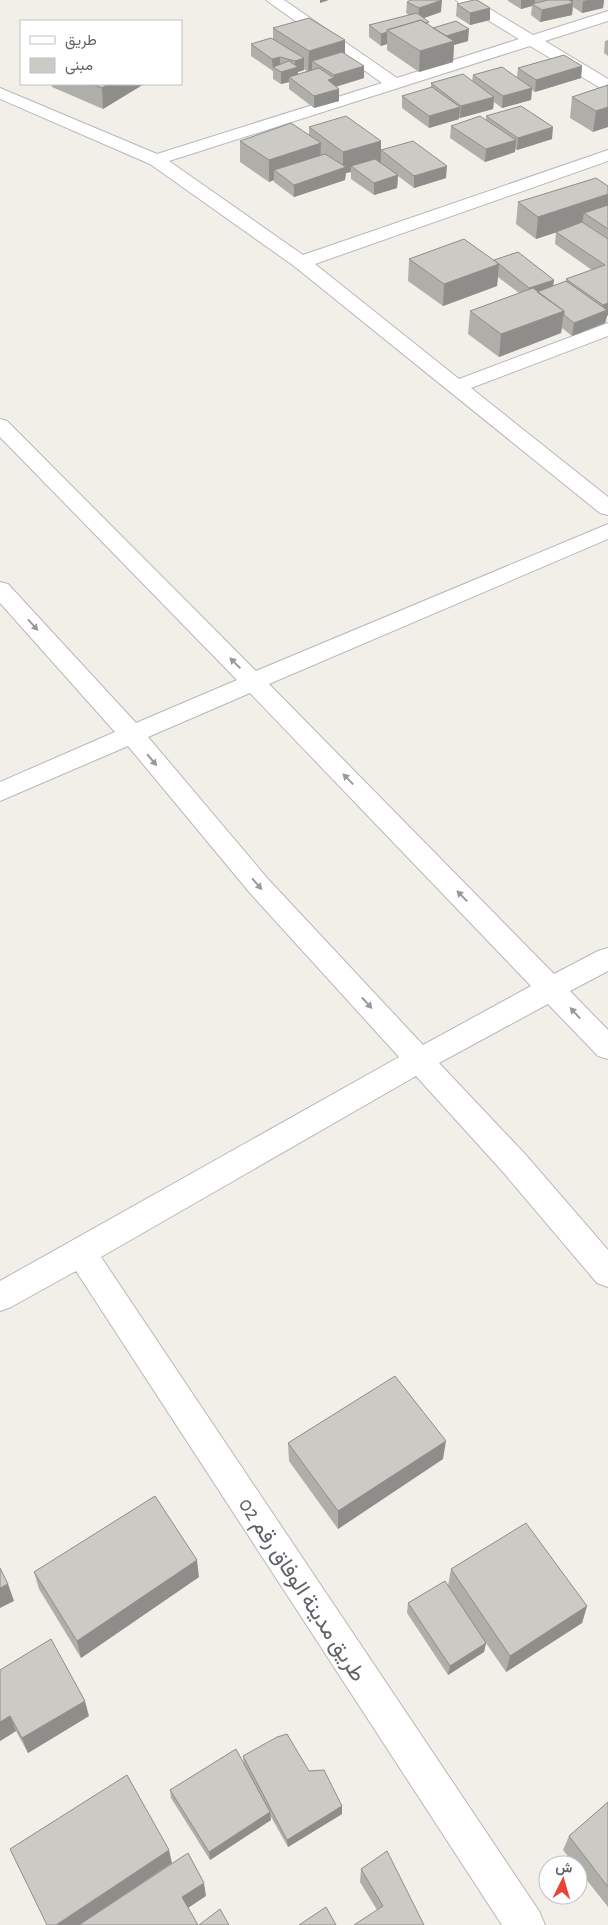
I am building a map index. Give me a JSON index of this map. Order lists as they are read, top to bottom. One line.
{"streets":{"street":["طريق مدينة الوفاق رقم 02"]},"legend":["طريق","مبنى"],"north":"top"}
